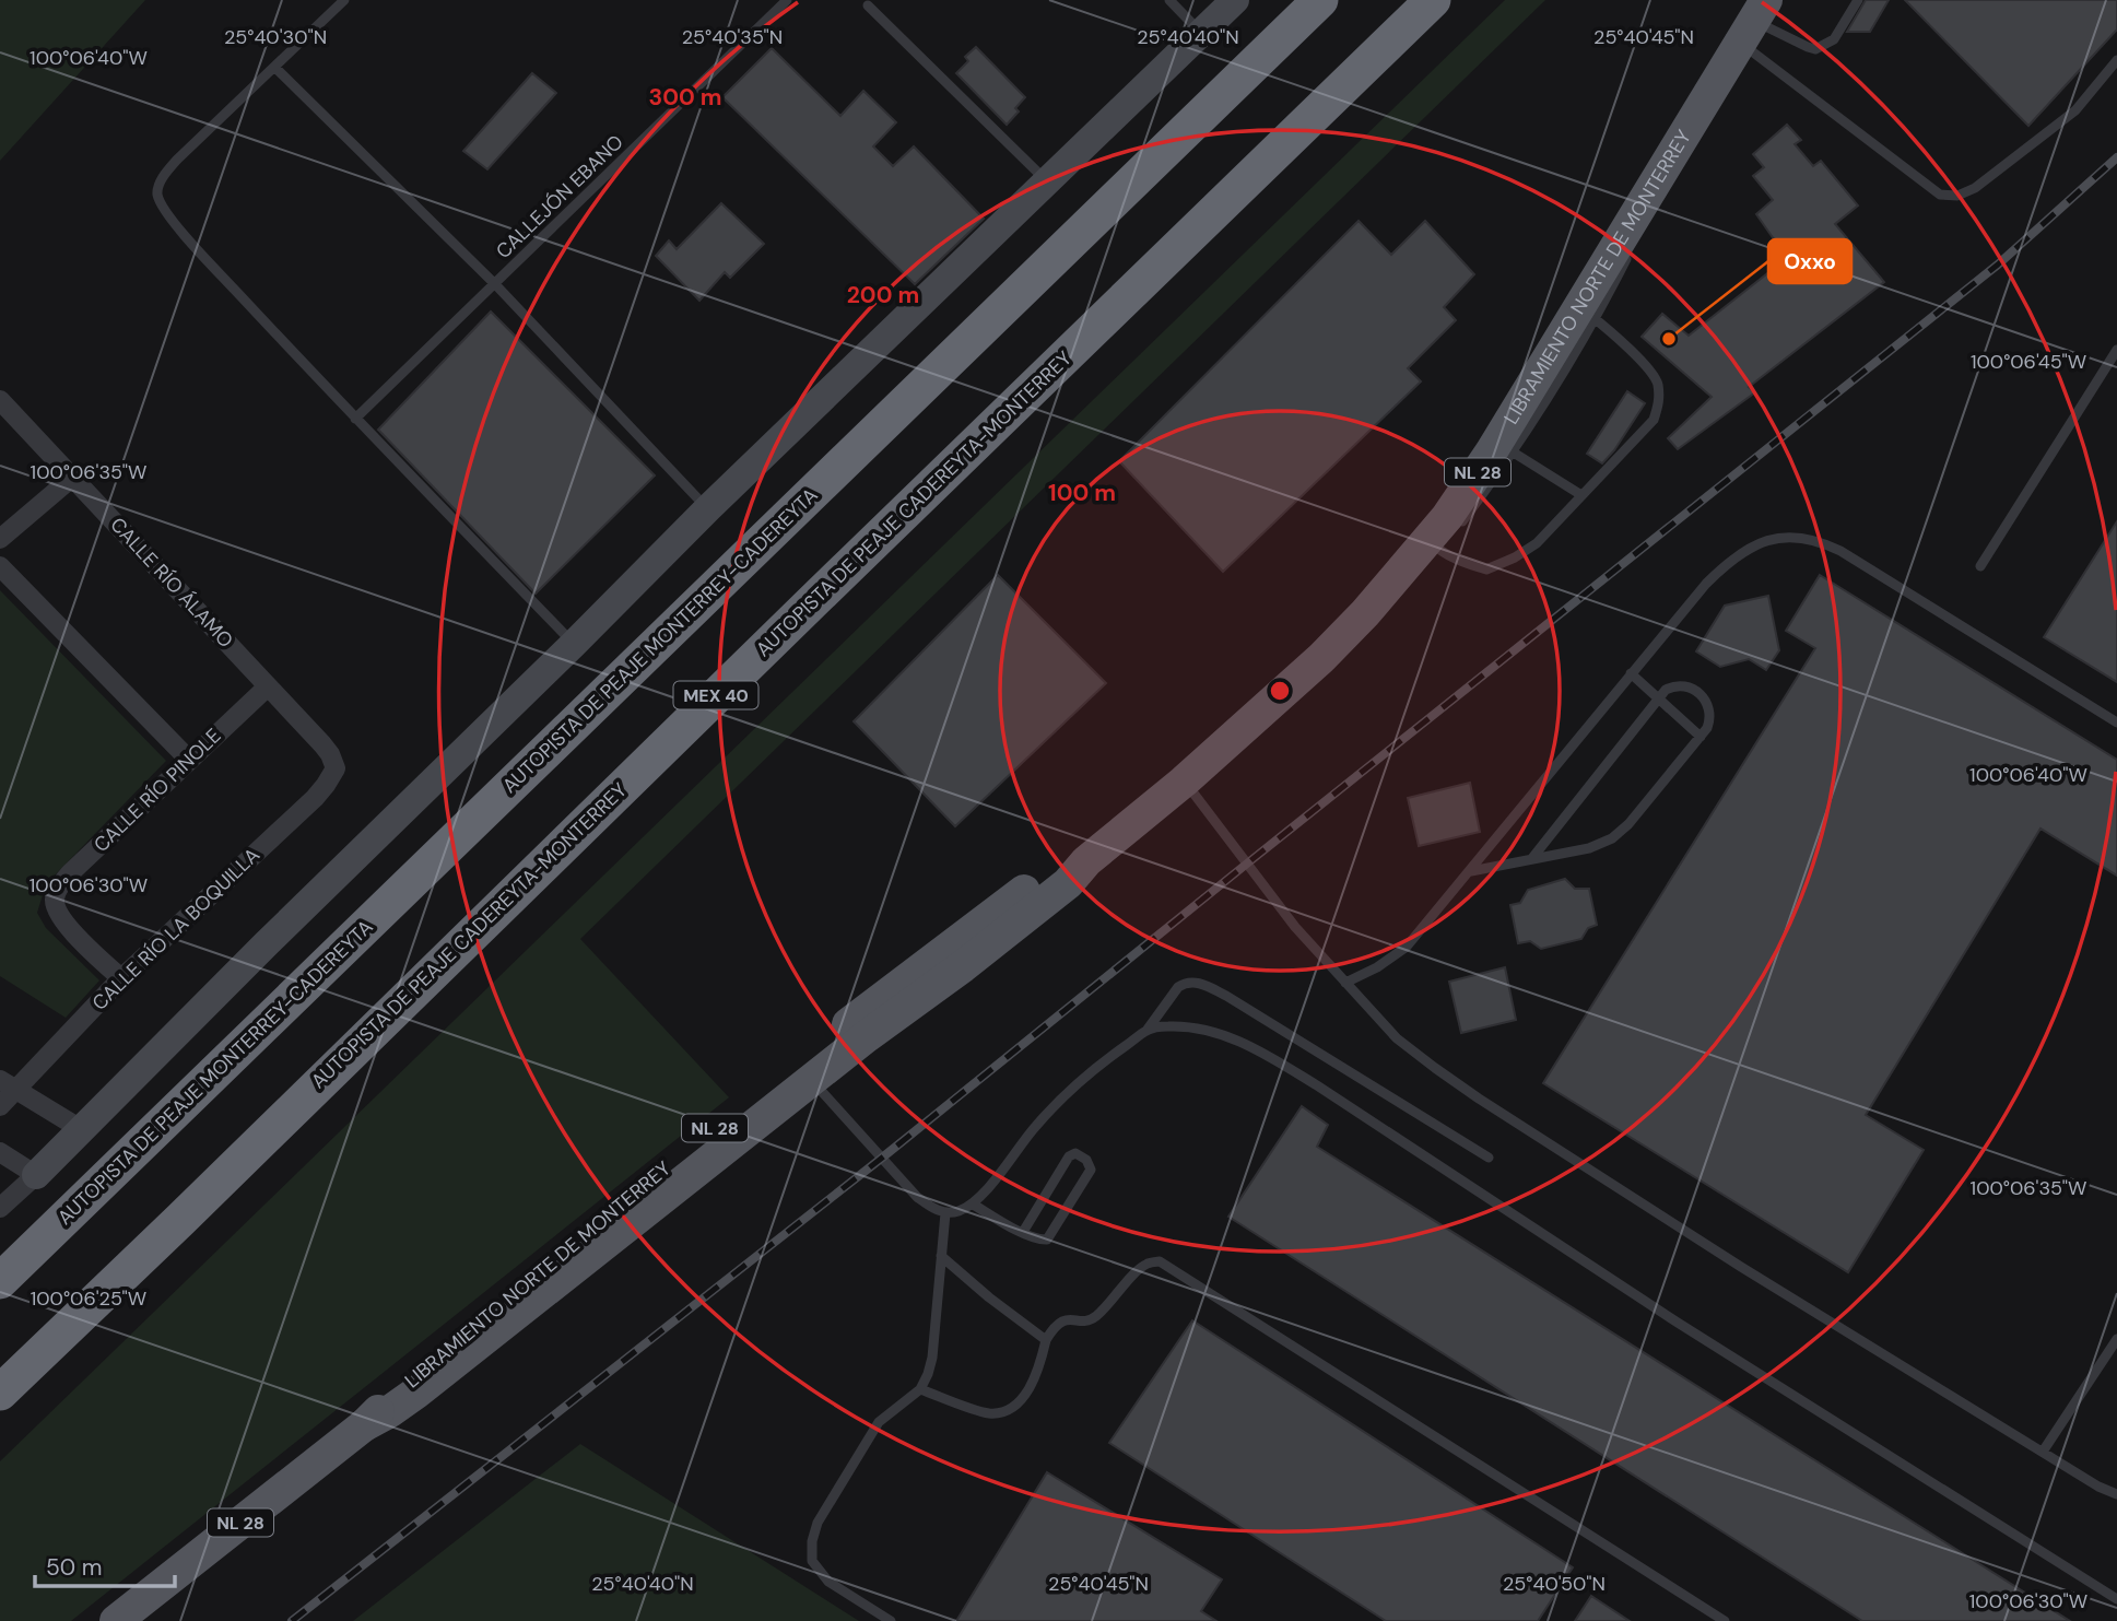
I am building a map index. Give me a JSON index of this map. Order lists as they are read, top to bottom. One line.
{"streets":{"highway":["AUTOPISTA DE PEAJE CADEREYTA-MONTERREY","AUTOPISTA DE PEAJE MONTERREY-CADEREYTA","MEX 40"],"main road":["LIBRAMIENTO NORTE DE MONTERREY","NL 28"],"street":["CALLE RÍO ÁLAMO","CALLE RÍO PINOLE","CALLE RÍO LA BOQUILLA"],"lane":["CALLEJÓN EBANO"]},"crossings":[["CALLE RÍO ÁLAMO","CALLE RÍO PINOLE"],["CALLE RÍO ÁLAMO","CALLE RÍO LA BOQUILLA"],["CALLE RÍO PINOLE","CALLE RÍO LA BOQUILLA"]],"places":["Oxxo"],"scale_bar":"50 m","coordinates":["25°40'30\"N","25°40'35\"N","25°40'40\"N","25°40'45\"N","100°06'40\"W","100°06'45\"W","100°06'35\"W","100°06'30\"W","100°06'25\"W","25°40'50\"N"],"rings":["300 m","200 m","100 m"]}
